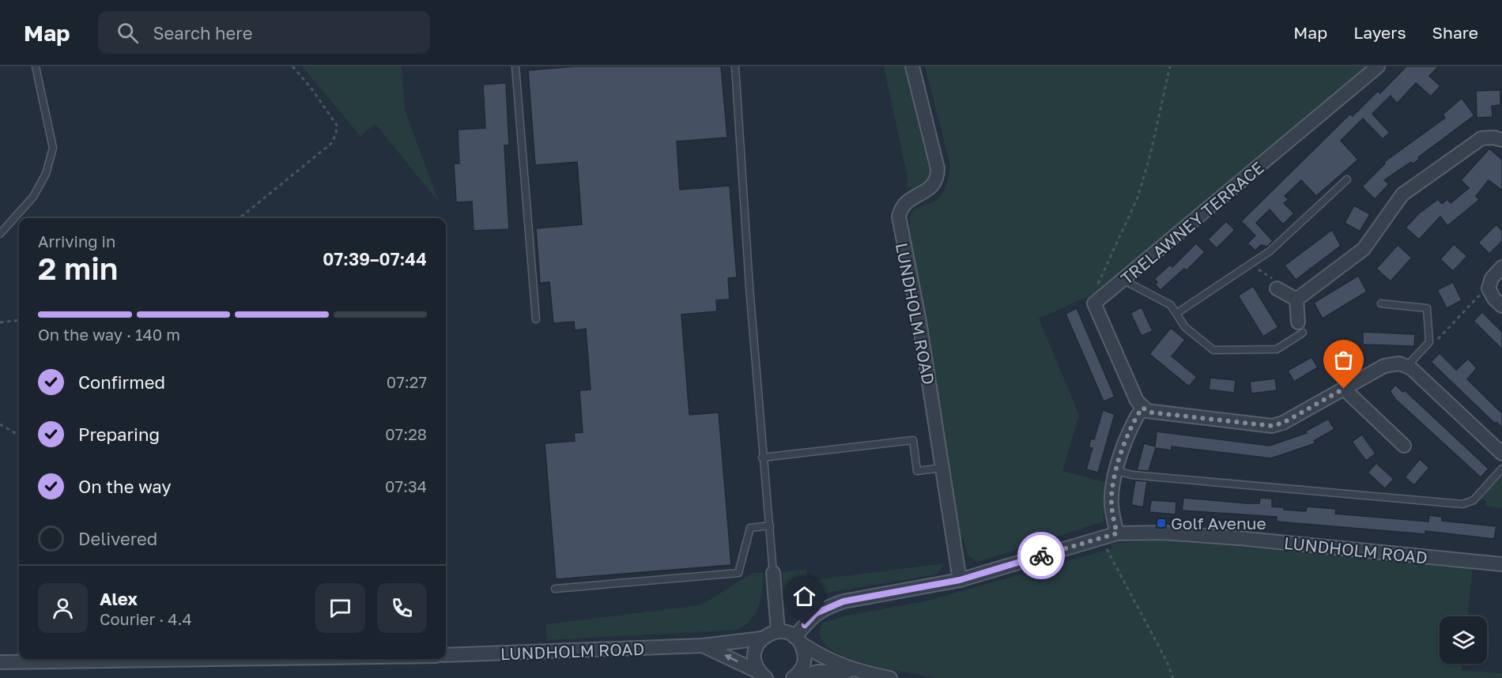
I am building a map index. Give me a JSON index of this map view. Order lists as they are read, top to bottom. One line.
{"streets":{"street":["TRELAWNEY TERRACE","LUNDHOLM ROAD"]},"places":{"transit":["Golf Avenue"]},"page":{"header":"Map","search":"Search here","nav":["Map","Layers","Share"],"heading":["2 min","Arriving in","07:39–07:44"],"panel":["Alex","Courier · 4.4"],"bar":"On the way · 140 m","list":[["Confirmed","07:27"],["Preparing","07:28"],["On the way","07:34"],"Delivered"]}}
